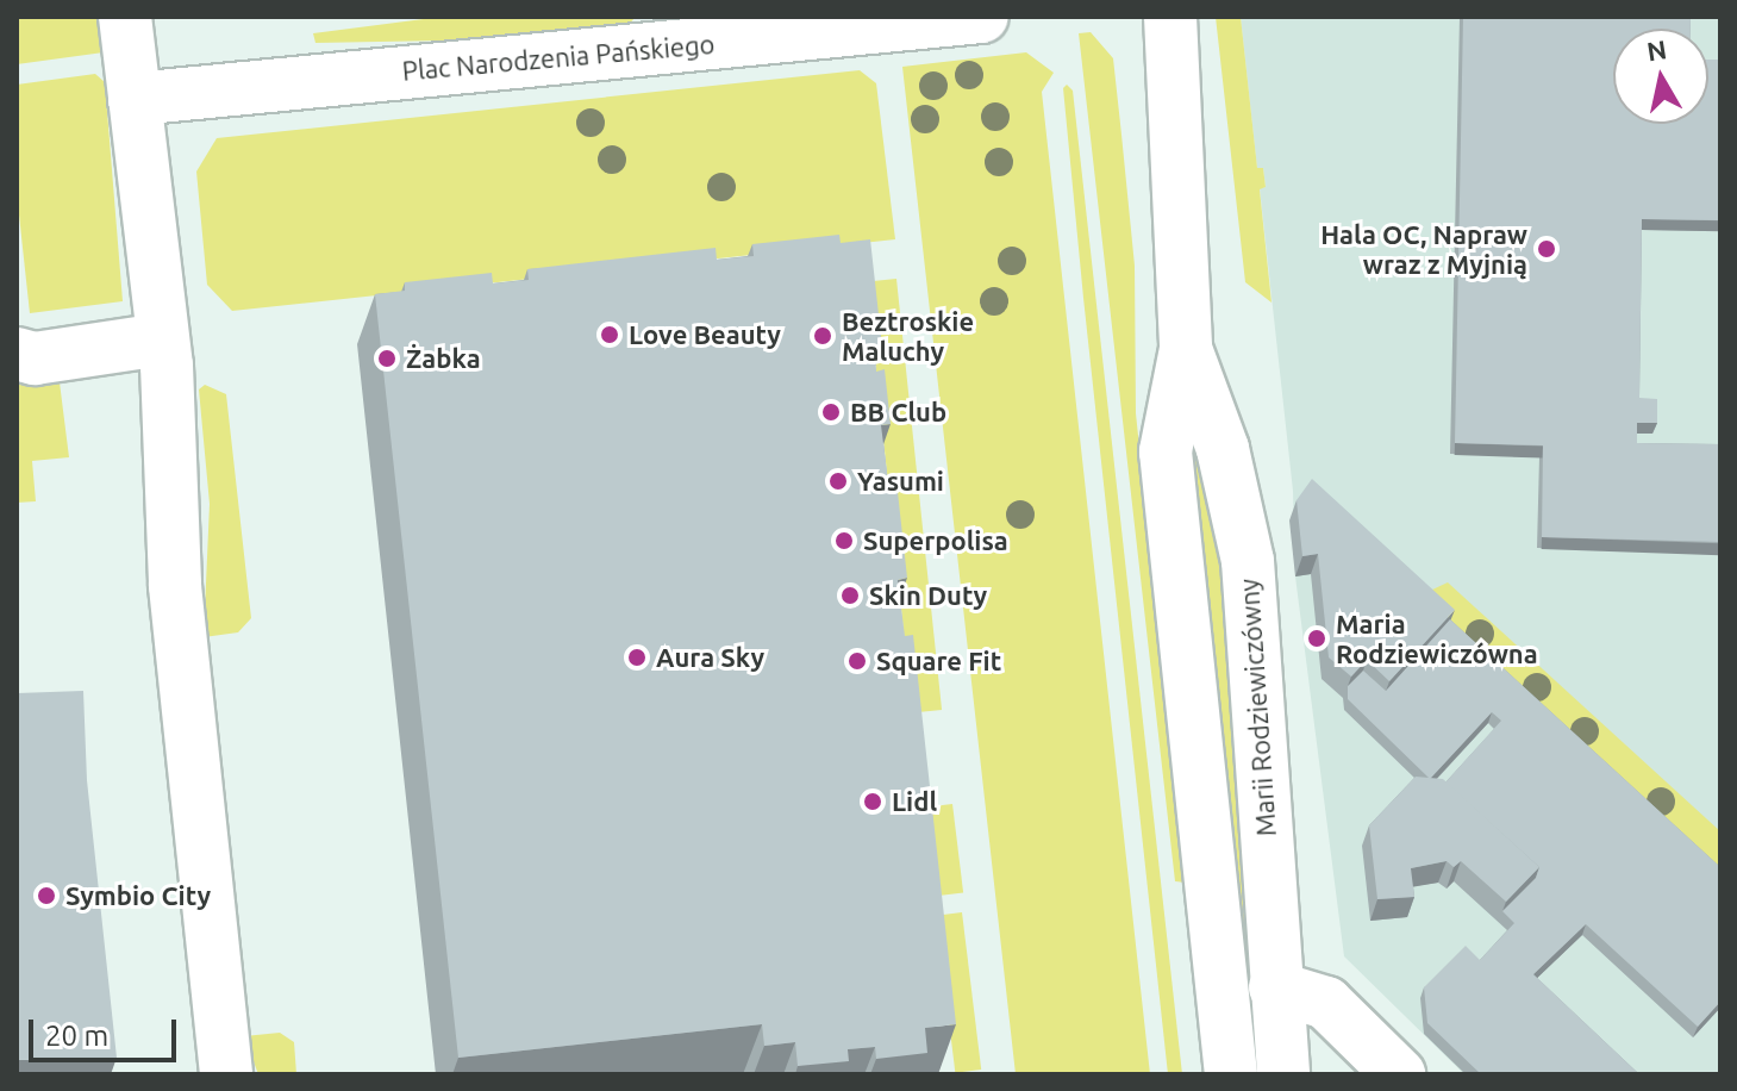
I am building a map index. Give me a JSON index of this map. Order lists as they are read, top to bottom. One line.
{"streets":{"street":["Plac Narodzenia Pańskiego","Marii Rodziewiczówny"]},"places":["Hala OC, Napraw wraz z Myjnią","Love Beauty","Beztroskie Maluchy","Żabka","BB Club","Yasumi","Superpolisa","Skin Duty","Maria Rodziewiczówna","Aura Sky","Square Fit","Lidl","Symbio City"],"scale_bar":"20 m","north":"top"}
